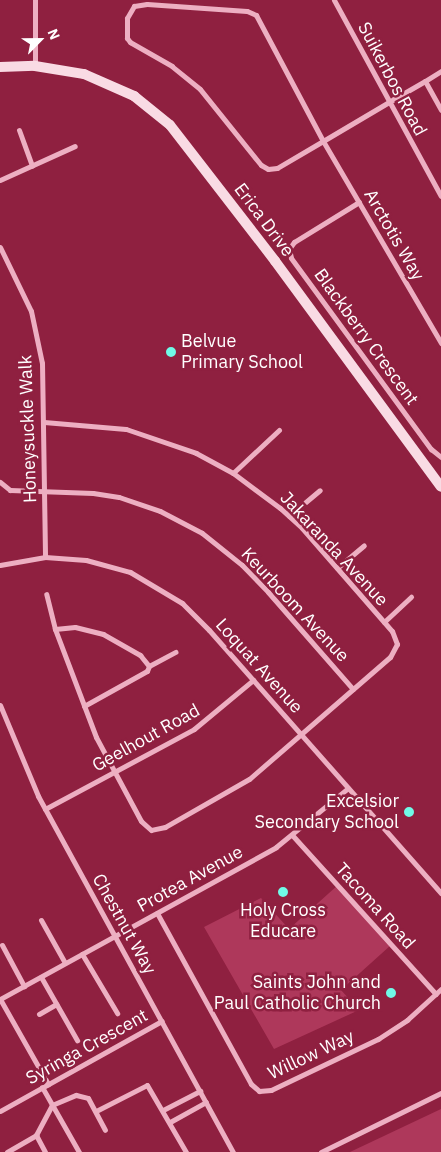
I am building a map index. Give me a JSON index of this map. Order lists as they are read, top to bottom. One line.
{"streets":{"main road":["Erica Drive"],"street":["Suikerbos Road","Arctotis Way","Blackberry Crescent","Honeysuckle Walk","Jakaranda Avenue","Keurboom Avenue","Loquat Avenue","Geelhout Road","Protea Avenue","Tacoma Road","Chestnut Way","Syringa Crescent","Willow Way"]},"crossings":[["Arctotis Way","Blackberry Crescent"],["Honeysuckle Walk","Jakaranda Avenue"],["Honeysuckle Walk","Keurboom Avenue"],["Honeysuckle Walk","Loquat Avenue"],["Jakaranda Avenue","Keurboom Avenue"],["Loquat Avenue","Geelhout Road"],["Loquat Avenue","Protea Avenue"],["Geelhout Road","Chestnut Way"],["Protea Avenue","Tacoma Road"],["Protea Avenue","Chestnut Way"],["Protea Avenue","Willow Way"],["Tacoma Road","Willow Way"],["Chestnut Way","Syringa Crescent"]],"places":["Belvue Primary School","Excelsior Secondary School","Holy Cross Educare","Saints John and Paul Catholic Church"],"north":"top right"}
